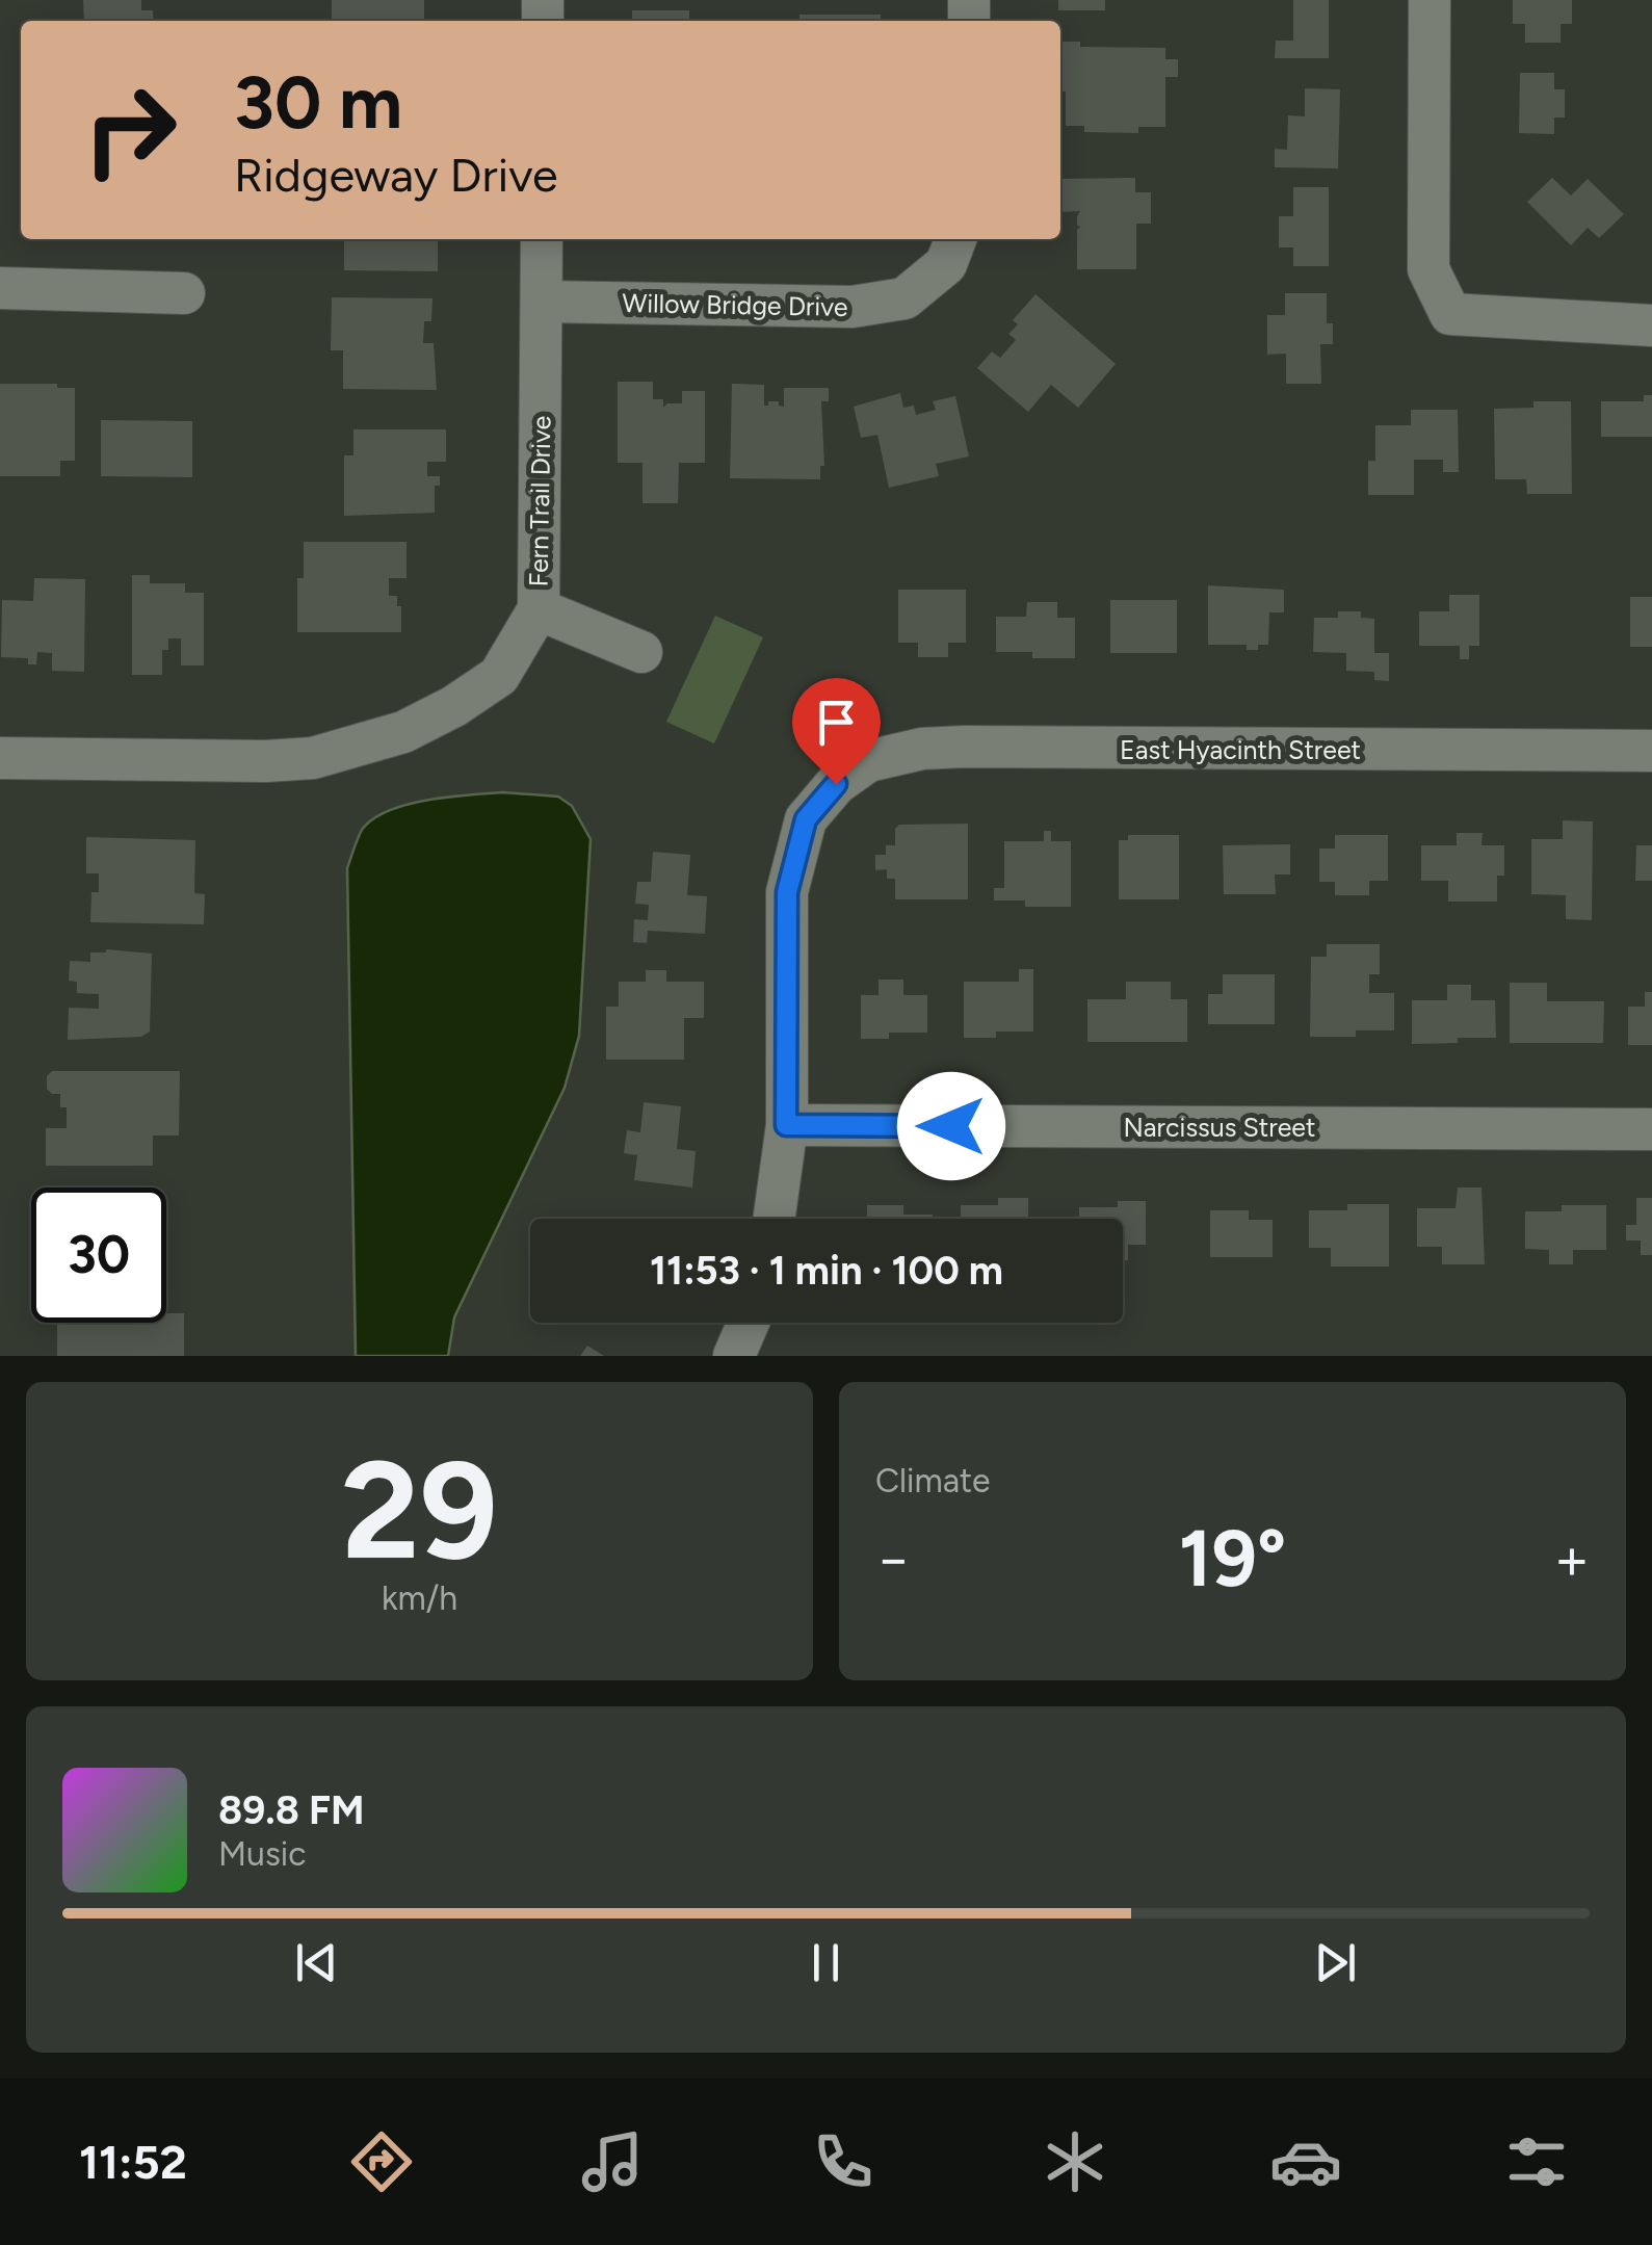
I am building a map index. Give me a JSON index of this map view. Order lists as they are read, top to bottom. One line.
{"streets":{"street":["Willow Bridge Drive","Fern Trail Drive","East Hyacinth Street","Narcissus Street"]},"crossings":[["Willow Bridge Drive","Fern Trail Drive"],["East Hyacinth Street","Narcissus Street"]],"page":{"turn":["30 m","Ridgeway Drive"],"limit":"30","trip":"11:53 · 1 min · 100 m","tile":[["29","km/h"],"Climate"],"heat":["−","19°","+"],"song":["89.8 FM","Music"],"tabs":"11:52"}}
